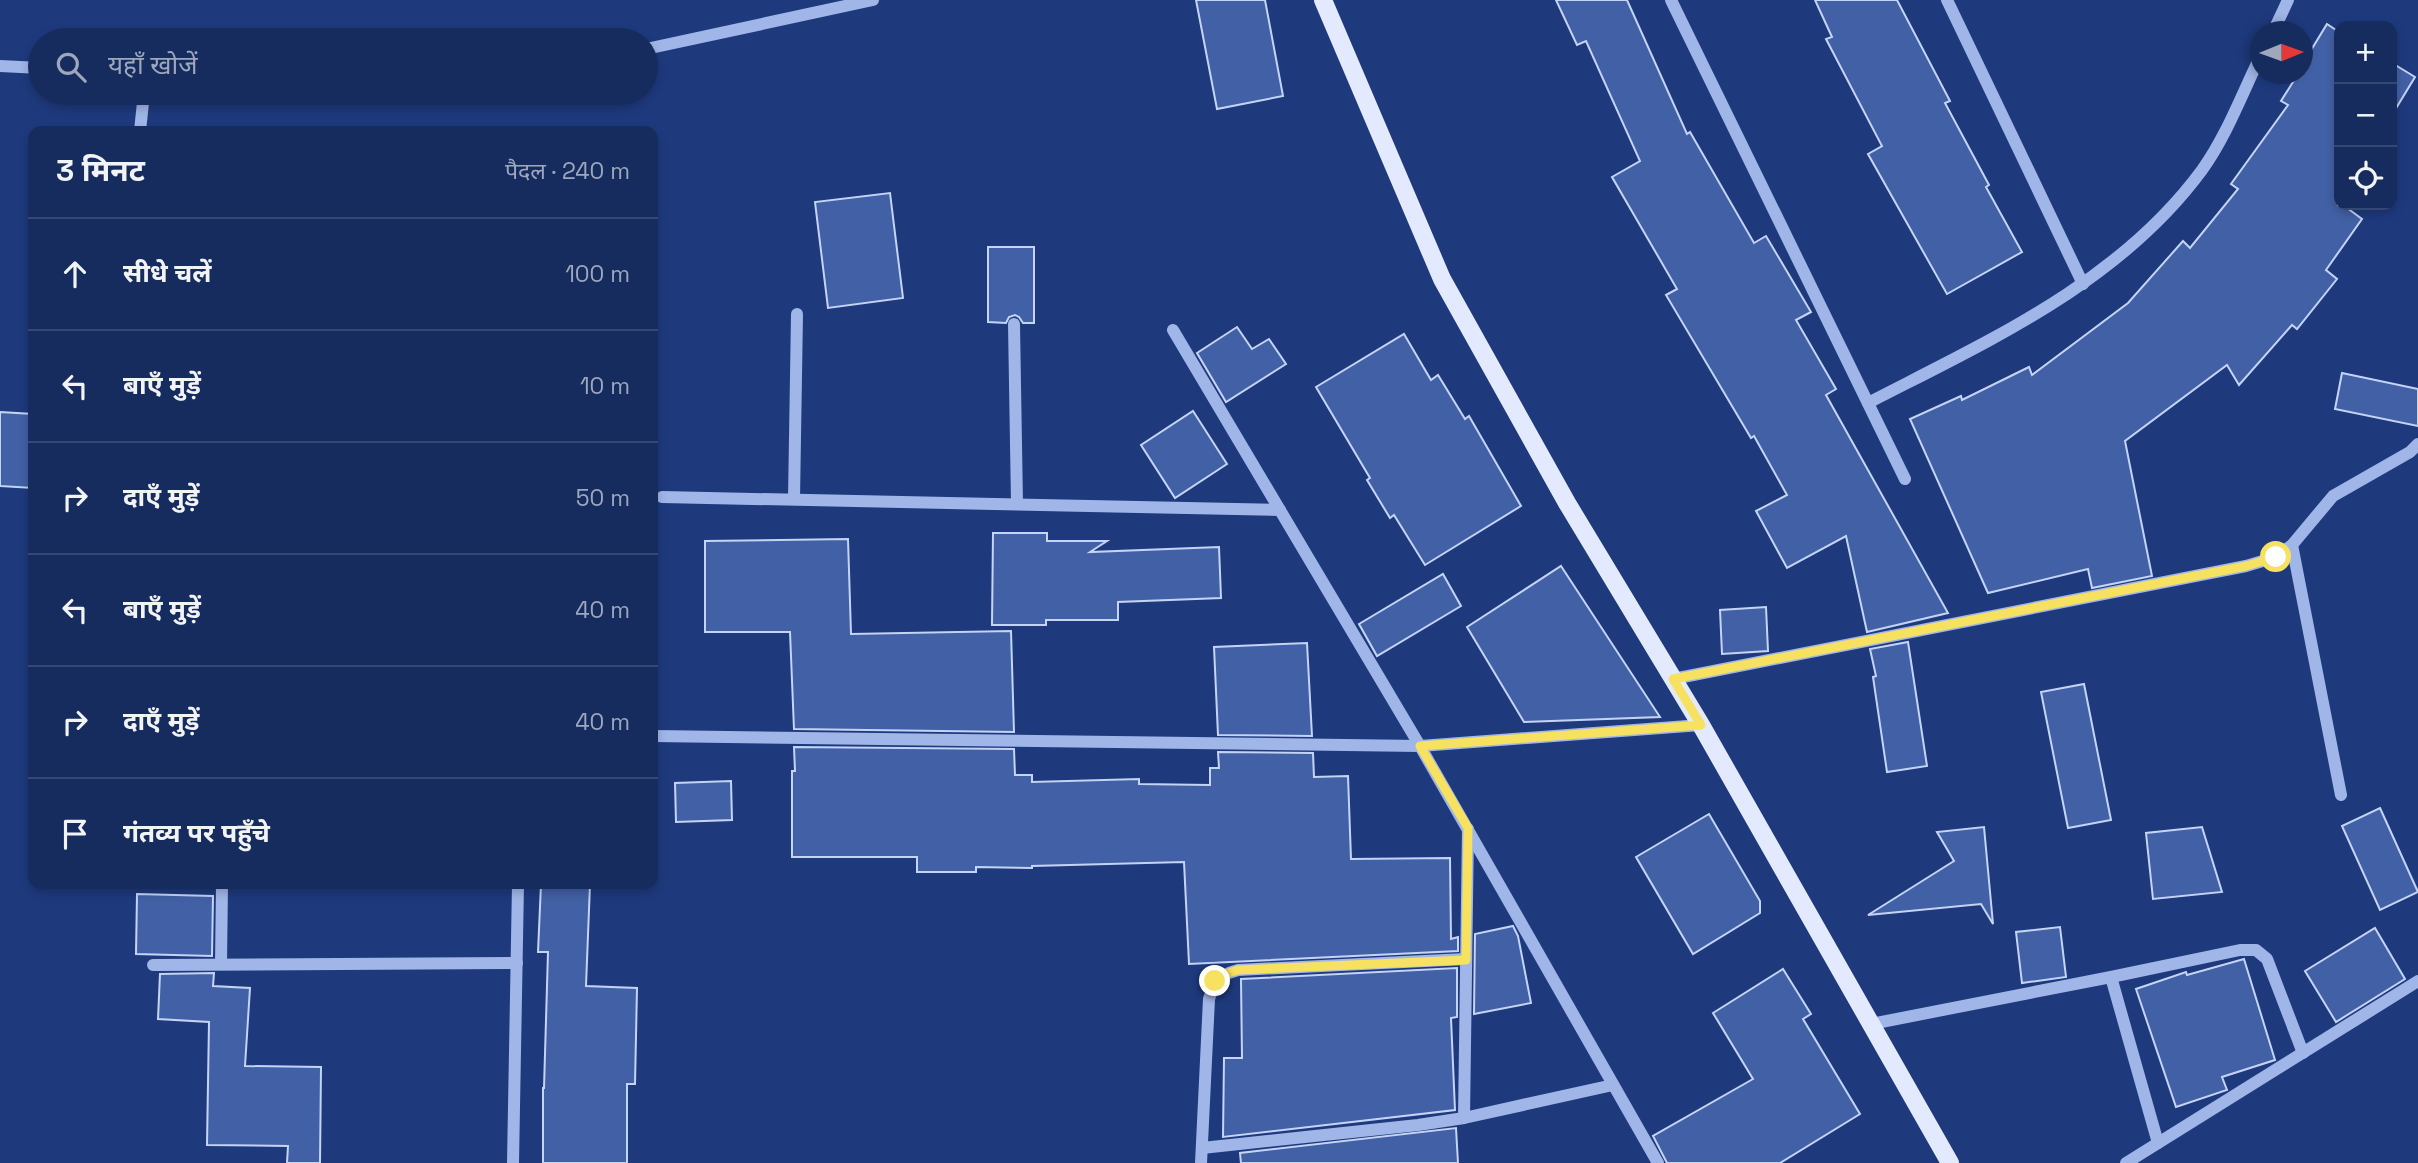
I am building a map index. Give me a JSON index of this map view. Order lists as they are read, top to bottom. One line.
{"north":"right","page":{"map_buttons":["+","−"],"search":"यहाँ खोजें","heading":["3 मिनट","पैदल · 240 m"],"list":[["सीधे चलें","100 m"],["बाएँ मुड़ें","10 m"],["दाएँ मुड़ें","50 m"],["बाएँ मुड़ें","40 m"],["दाएँ मुड़ें","40 m"],"गंतव्य पर पहुँचे"]}}
